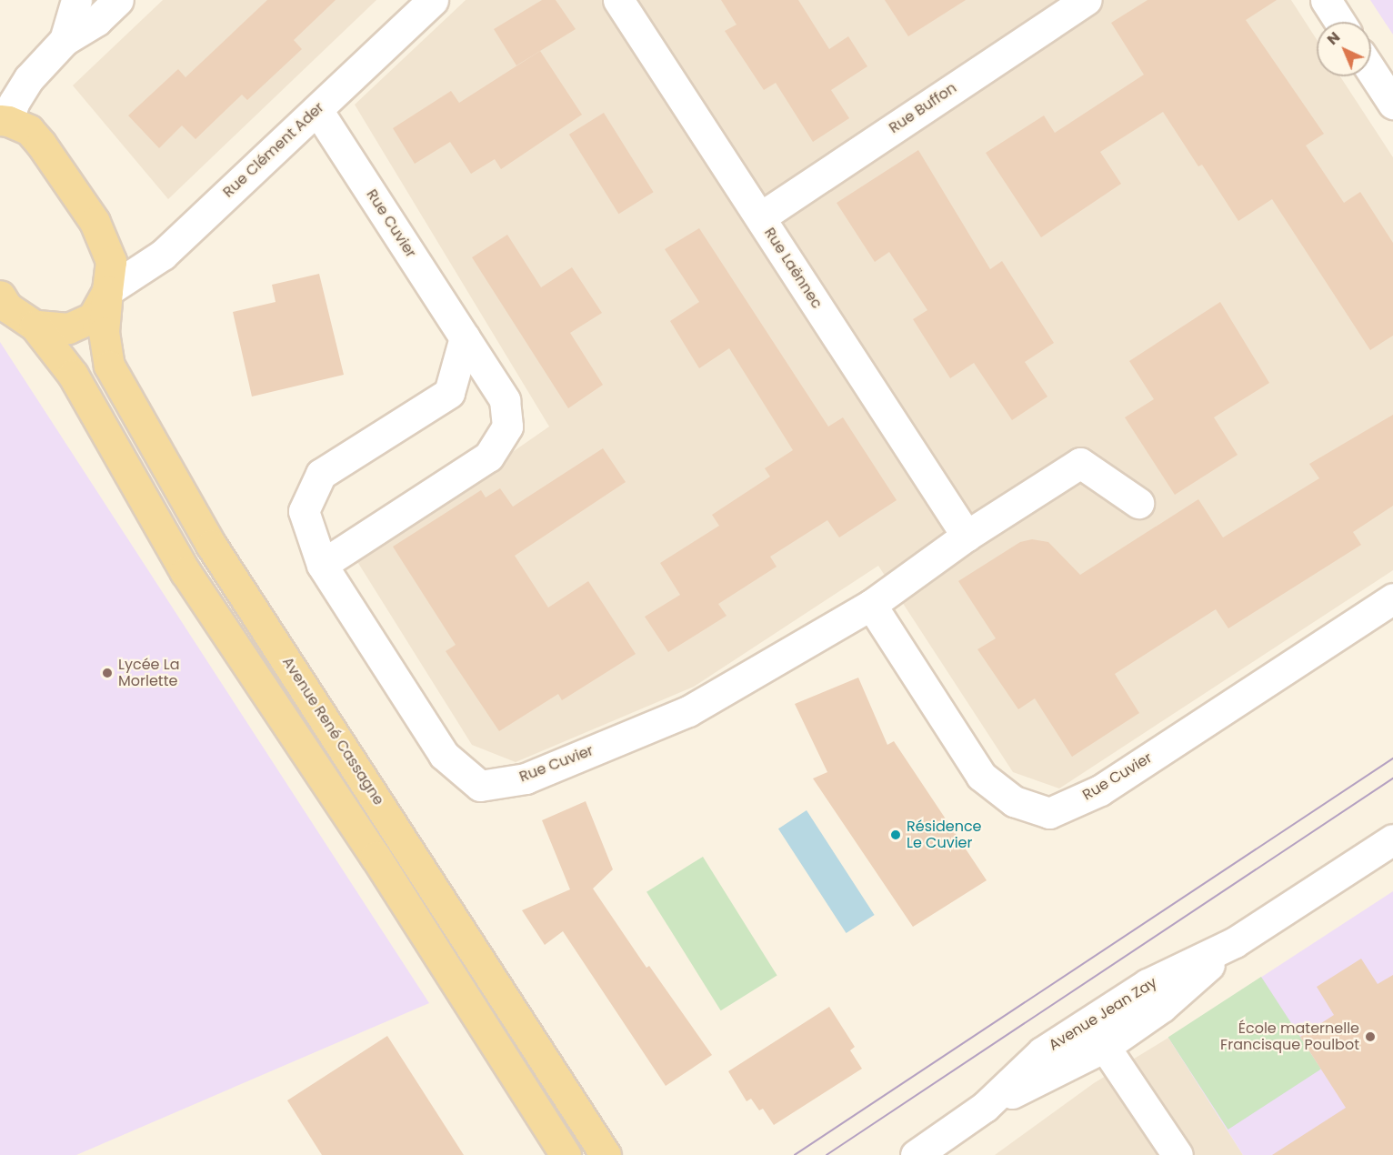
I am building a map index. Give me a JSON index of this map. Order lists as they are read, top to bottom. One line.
{"streets":{"main road":["Avenue René Cassagne"],"street":["Rue Buffon","Rue Clément Ader","Rue Cuvier","Rue Laënnec","Avenue Jean Zay"]},"crossings":[["Rue Buffon","Rue Laënnec"],["Rue Clément Ader","Rue Cuvier"],["Rue Clément Ader","Avenue René Cassagne"],["Rue Cuvier","Rue Laënnec"]],"places":["Lycée La Morlette","Résidence Le Cuvier","École maternelle Francisque Poulbot"],"north":"top left"}
